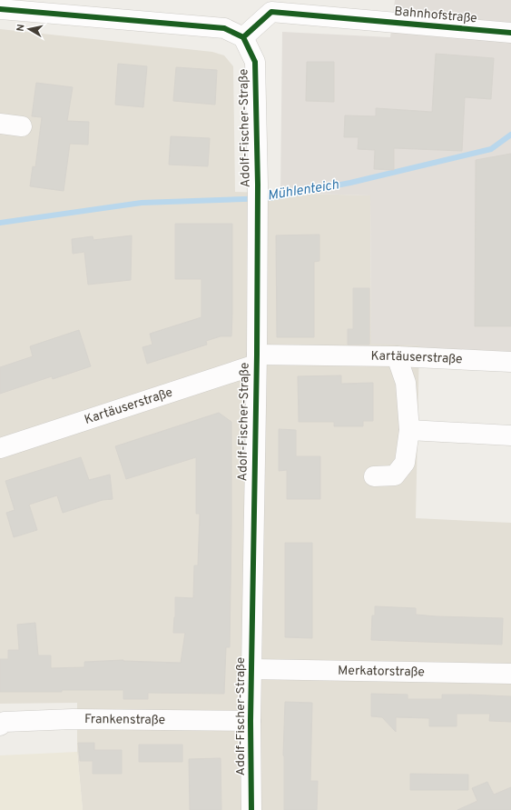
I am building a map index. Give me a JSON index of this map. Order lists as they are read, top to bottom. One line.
{"streets":{"street":["Bahnhofstraße","Adolf-Fischer-Straße","Kartäuserstraße","Merkatorstraße","Frankenstraße"]},"crossings":[["Bahnhofstraße","Adolf-Fischer-Straße"],["Adolf-Fischer-Straße","Kartäuserstraße"],["Adolf-Fischer-Straße","Merkatorstraße"],["Adolf-Fischer-Straße","Frankenstraße"]],"water":["Mühlenteich"],"north":"left"}
